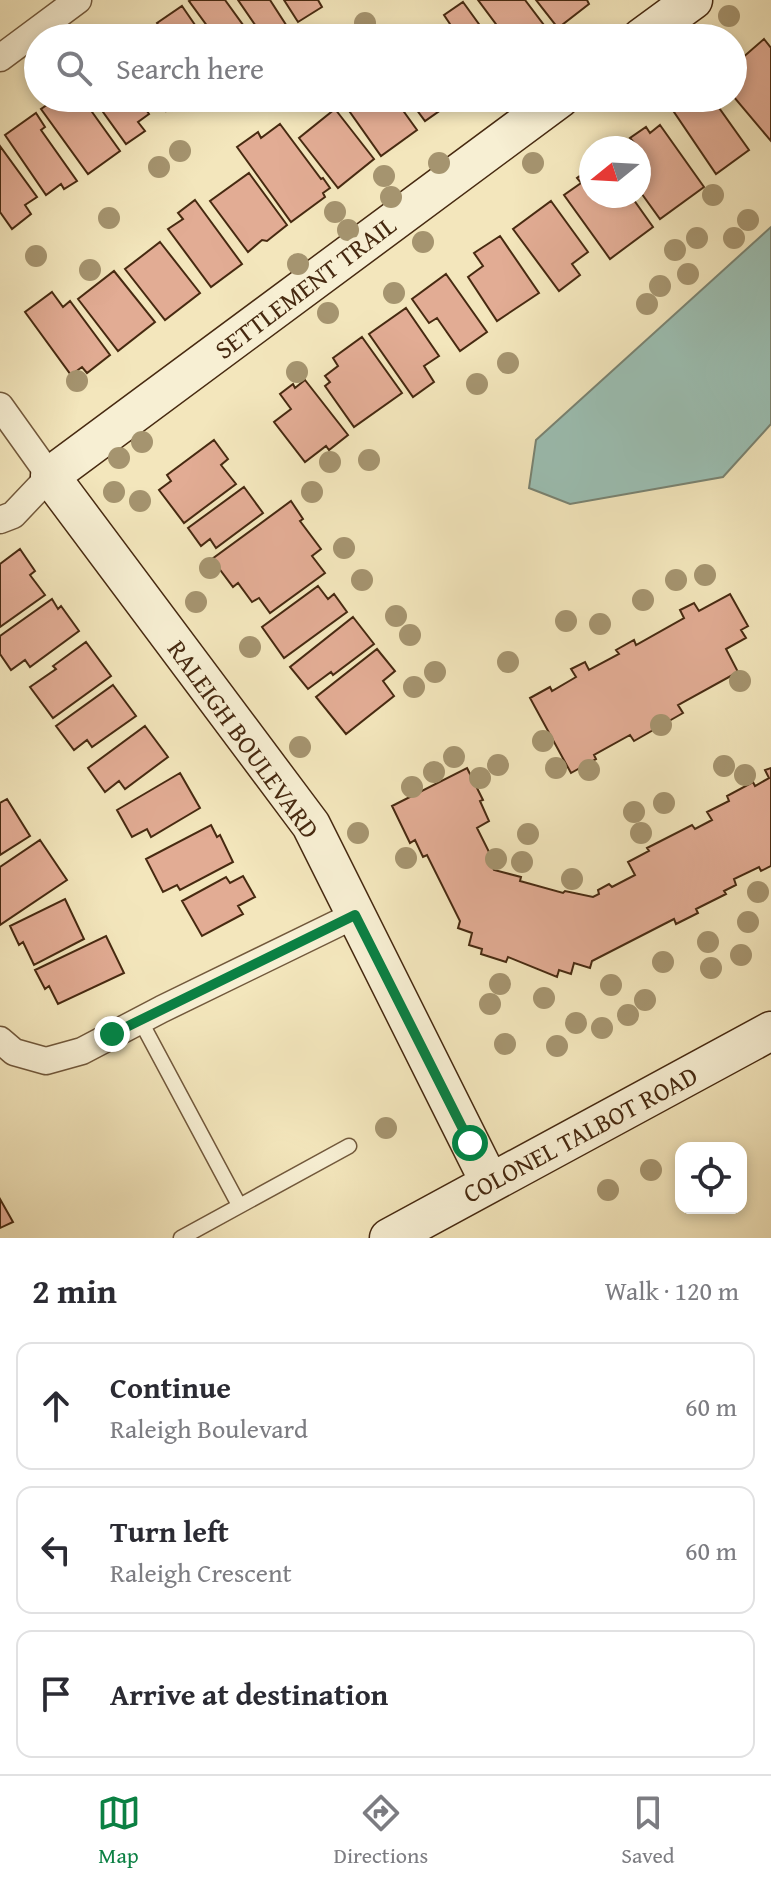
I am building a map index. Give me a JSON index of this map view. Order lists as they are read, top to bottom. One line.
{"streets":{"street":["SETTLEMENT TRAIL","RALEIGH BOULEVARD","COLONEL TALBOT ROAD"]},"crossings":[["SETTLEMENT TRAIL","RALEIGH BOULEVARD"],["RALEIGH BOULEVARD","COLONEL TALBOT ROAD"]],"north":"left","page":{"search":"Search here","heading":["2 min","Walk · 120 m"],"list":[["Continue","Raleigh Boulevard","60 m"],["Turn left","Raleigh Crescent","60 m"],"Arrive at destination"],"nav":["Map","Directions","Saved"]}}
